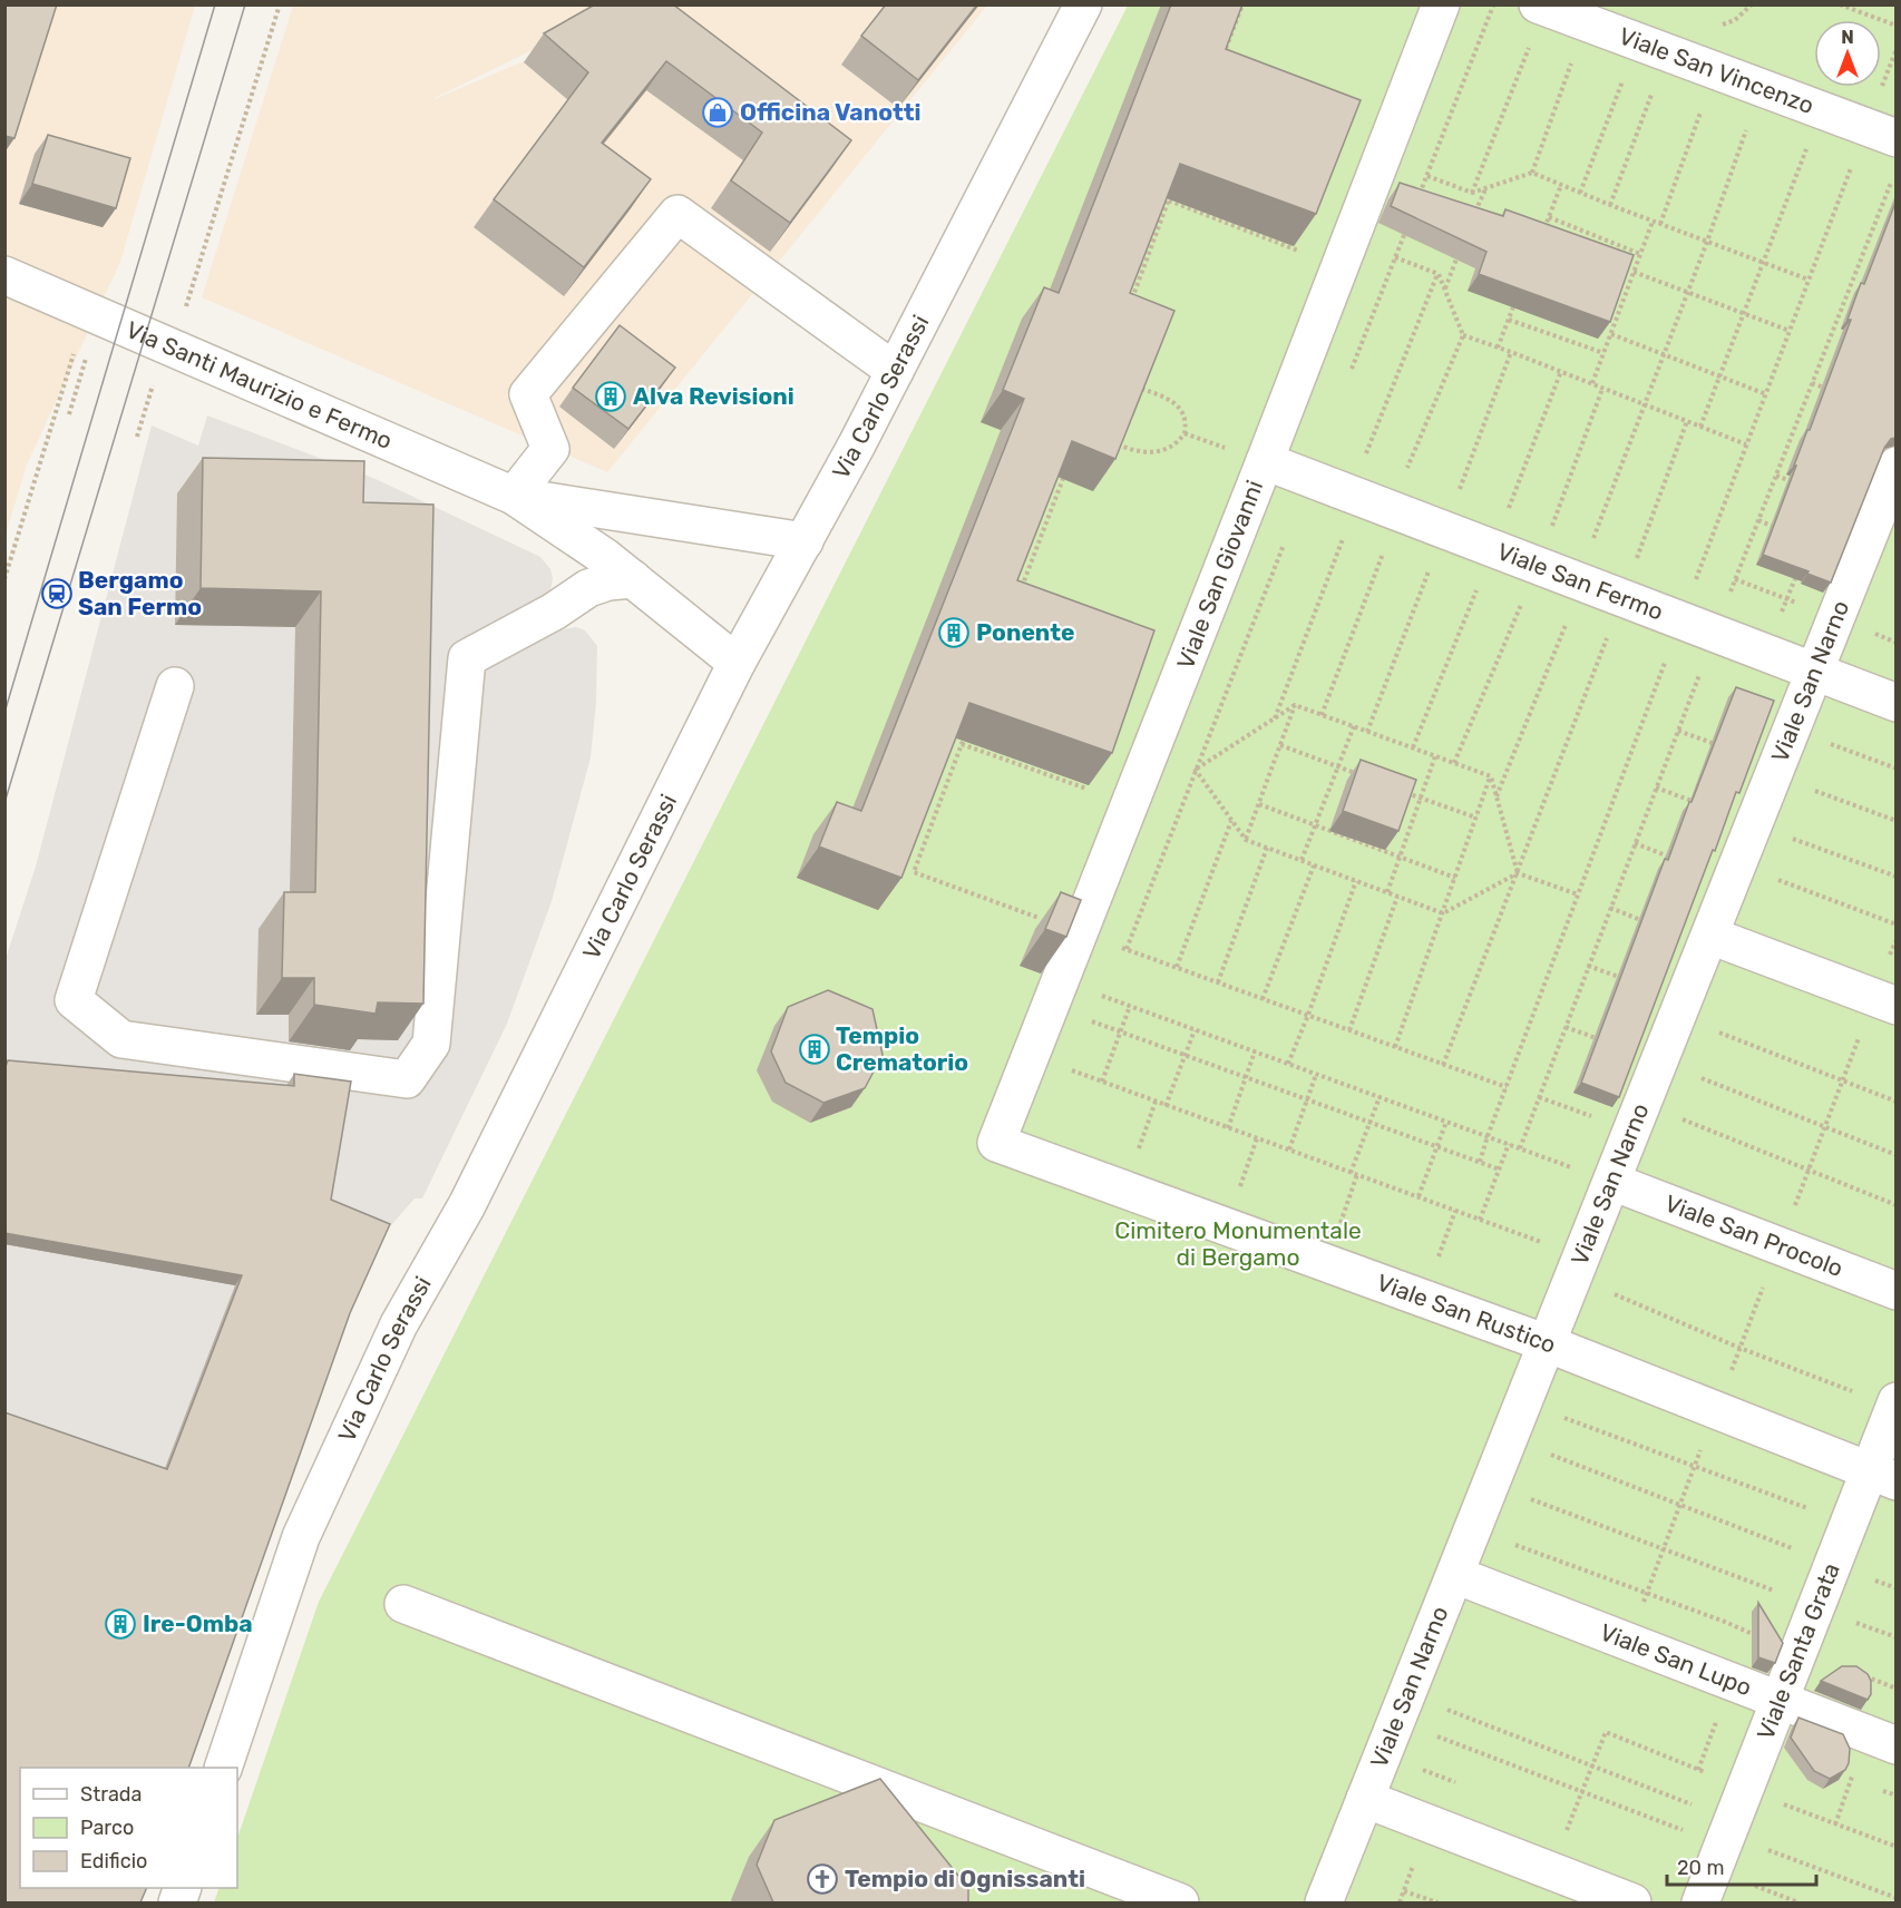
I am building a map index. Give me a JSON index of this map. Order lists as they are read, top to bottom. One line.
{"streets":{"street":["Viale San Vincenzo","Via Santi Maurizio e Fermo","Via Carlo Serassi","Viale San Giovanni","Viale San Fermo","Viale San Narno","Viale San Procolo","Viale San Rustico","Viale Santa Grata","Viale San Lupo"]},"crossings":[["Via Santi Maurizio e Fermo","Via Carlo Serassi"],["Viale San Giovanni","Viale San Fermo"],["Viale San Giovanni","Viale San Rustico"],["Viale San Fermo","Viale San Narno"],["Viale San Narno","Viale San Procolo"],["Viale San Narno","Viale San Rustico"],["Viale San Narno","Viale San Lupo"],["Viale San Rustico","Viale Santa Grata"],["Viale Santa Grata","Viale San Lupo"]],"parks":["Cimitero Monumentale di Bergamo"],"places":{"shop":["Officina Vanotti"],"building":["Alva Revisioni","Ponente","Tempio Crematorio","Ire-Omba"],"station":["Bergamo San Fermo"],"church":["Tempio di Ognissanti"]},"legend":["Strada","Parco","Edificio"],"scale_bar":"20 m","north":"top"}
